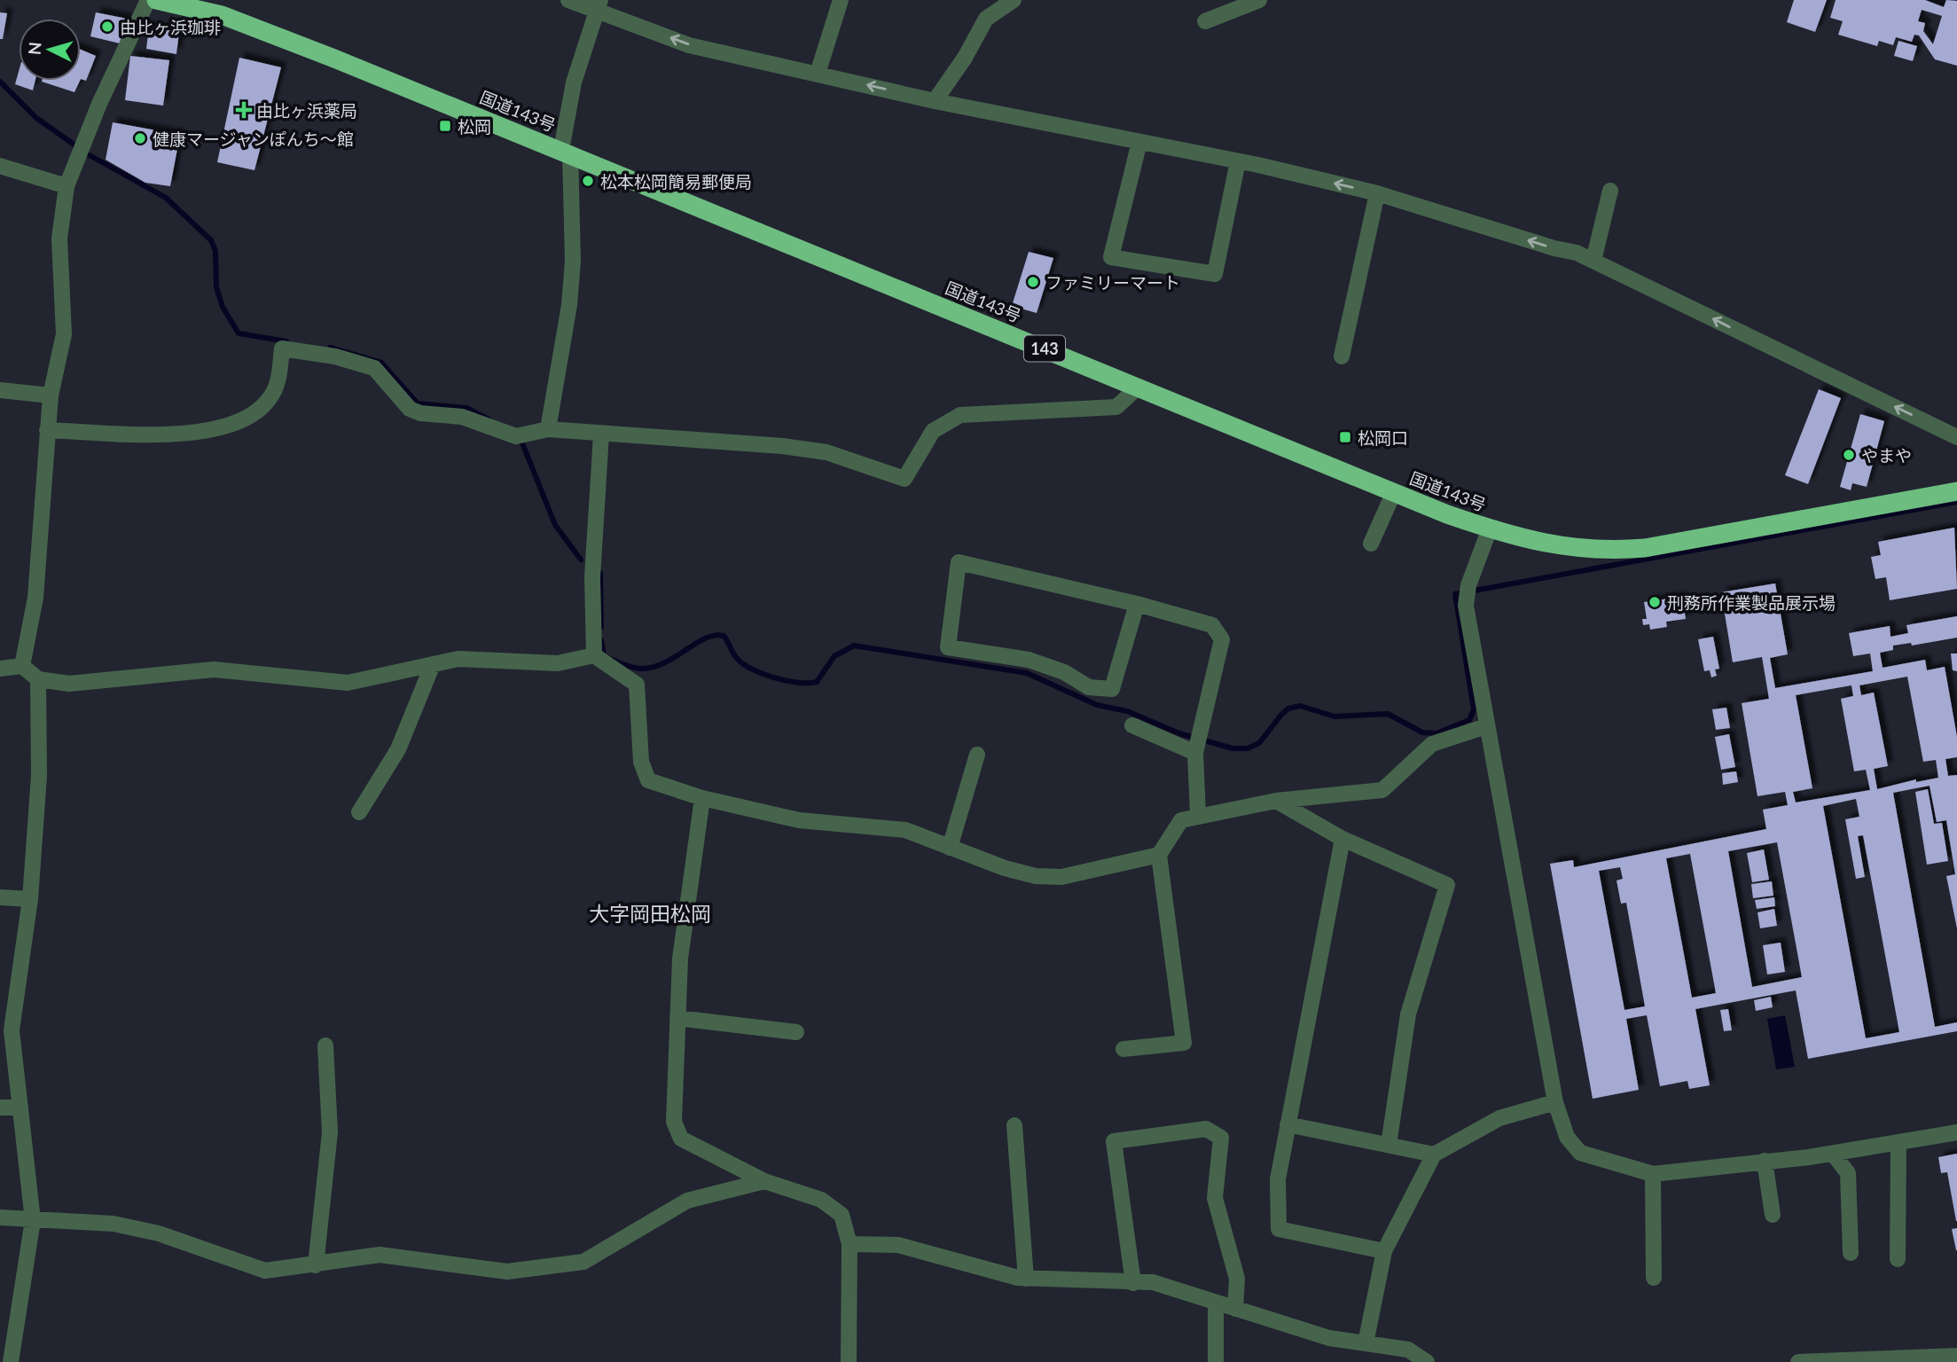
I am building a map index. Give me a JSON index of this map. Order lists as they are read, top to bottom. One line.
{"streets":{"highway":["国道143号","143"]},"districts":["大字岡田松岡"],"places":{"other":["由比ヶ浜珈琲","健康マージャンぽんち～館","松本松岡簡易郵便局","ファミリーマート","やまや","刑務所作業製品展示場"],"health":["由比ヶ浜薬局"],"transit":["松岡","松岡口"]},"north":"left"}
